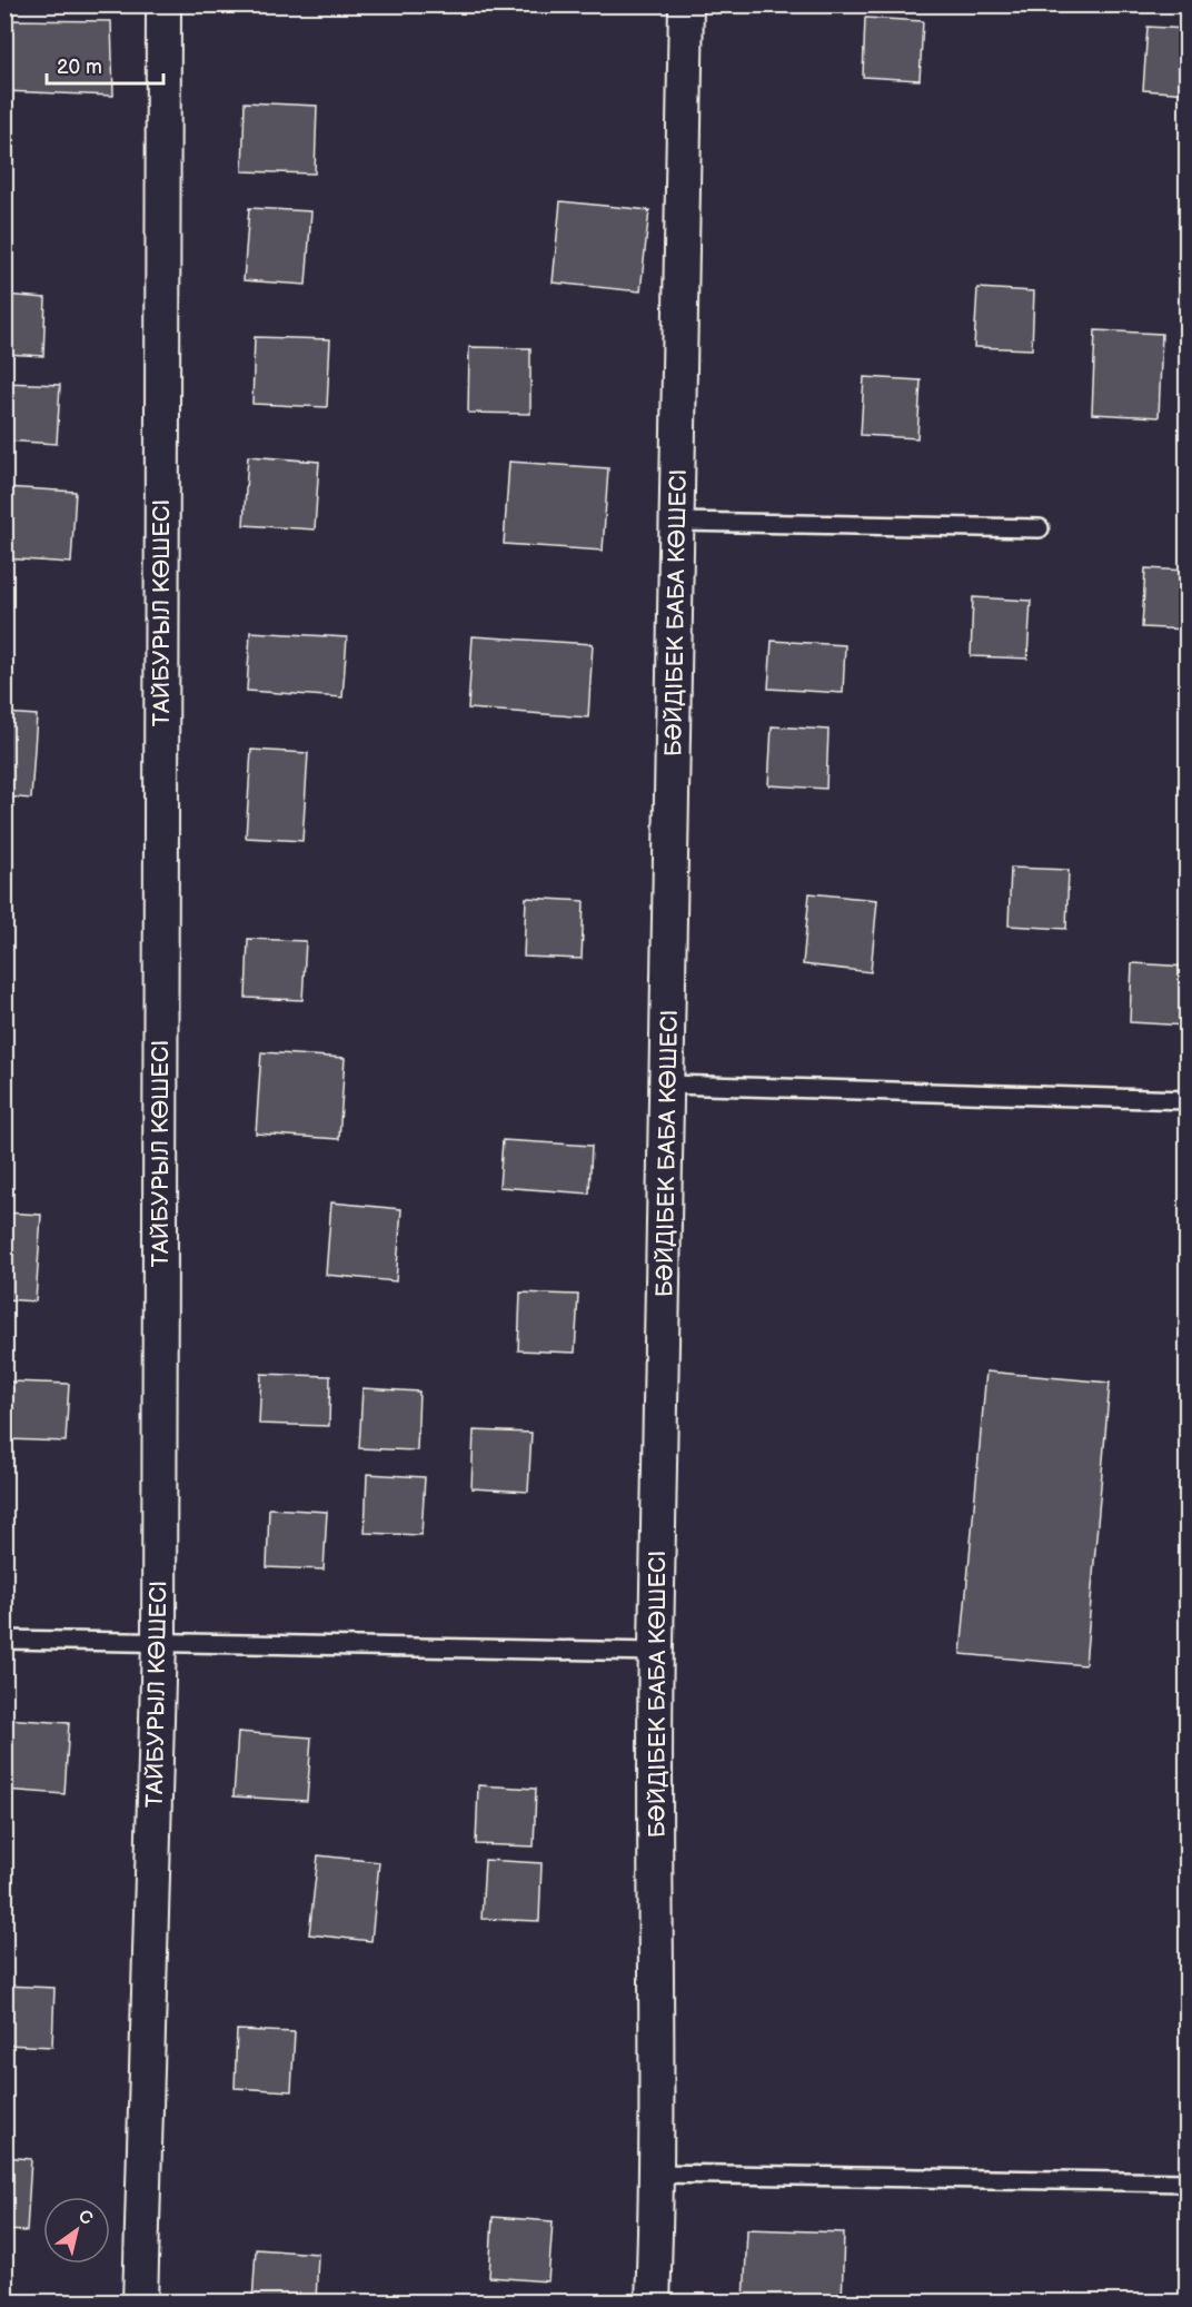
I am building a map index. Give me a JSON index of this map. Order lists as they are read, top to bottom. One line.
{"streets":{"street":["ТАЙБУРЫЛ КӨШЕСІ","БӘЙДІБЕК БАБА КӨШЕСІ"]},"scale_bar":"20 m","north":"top right"}
